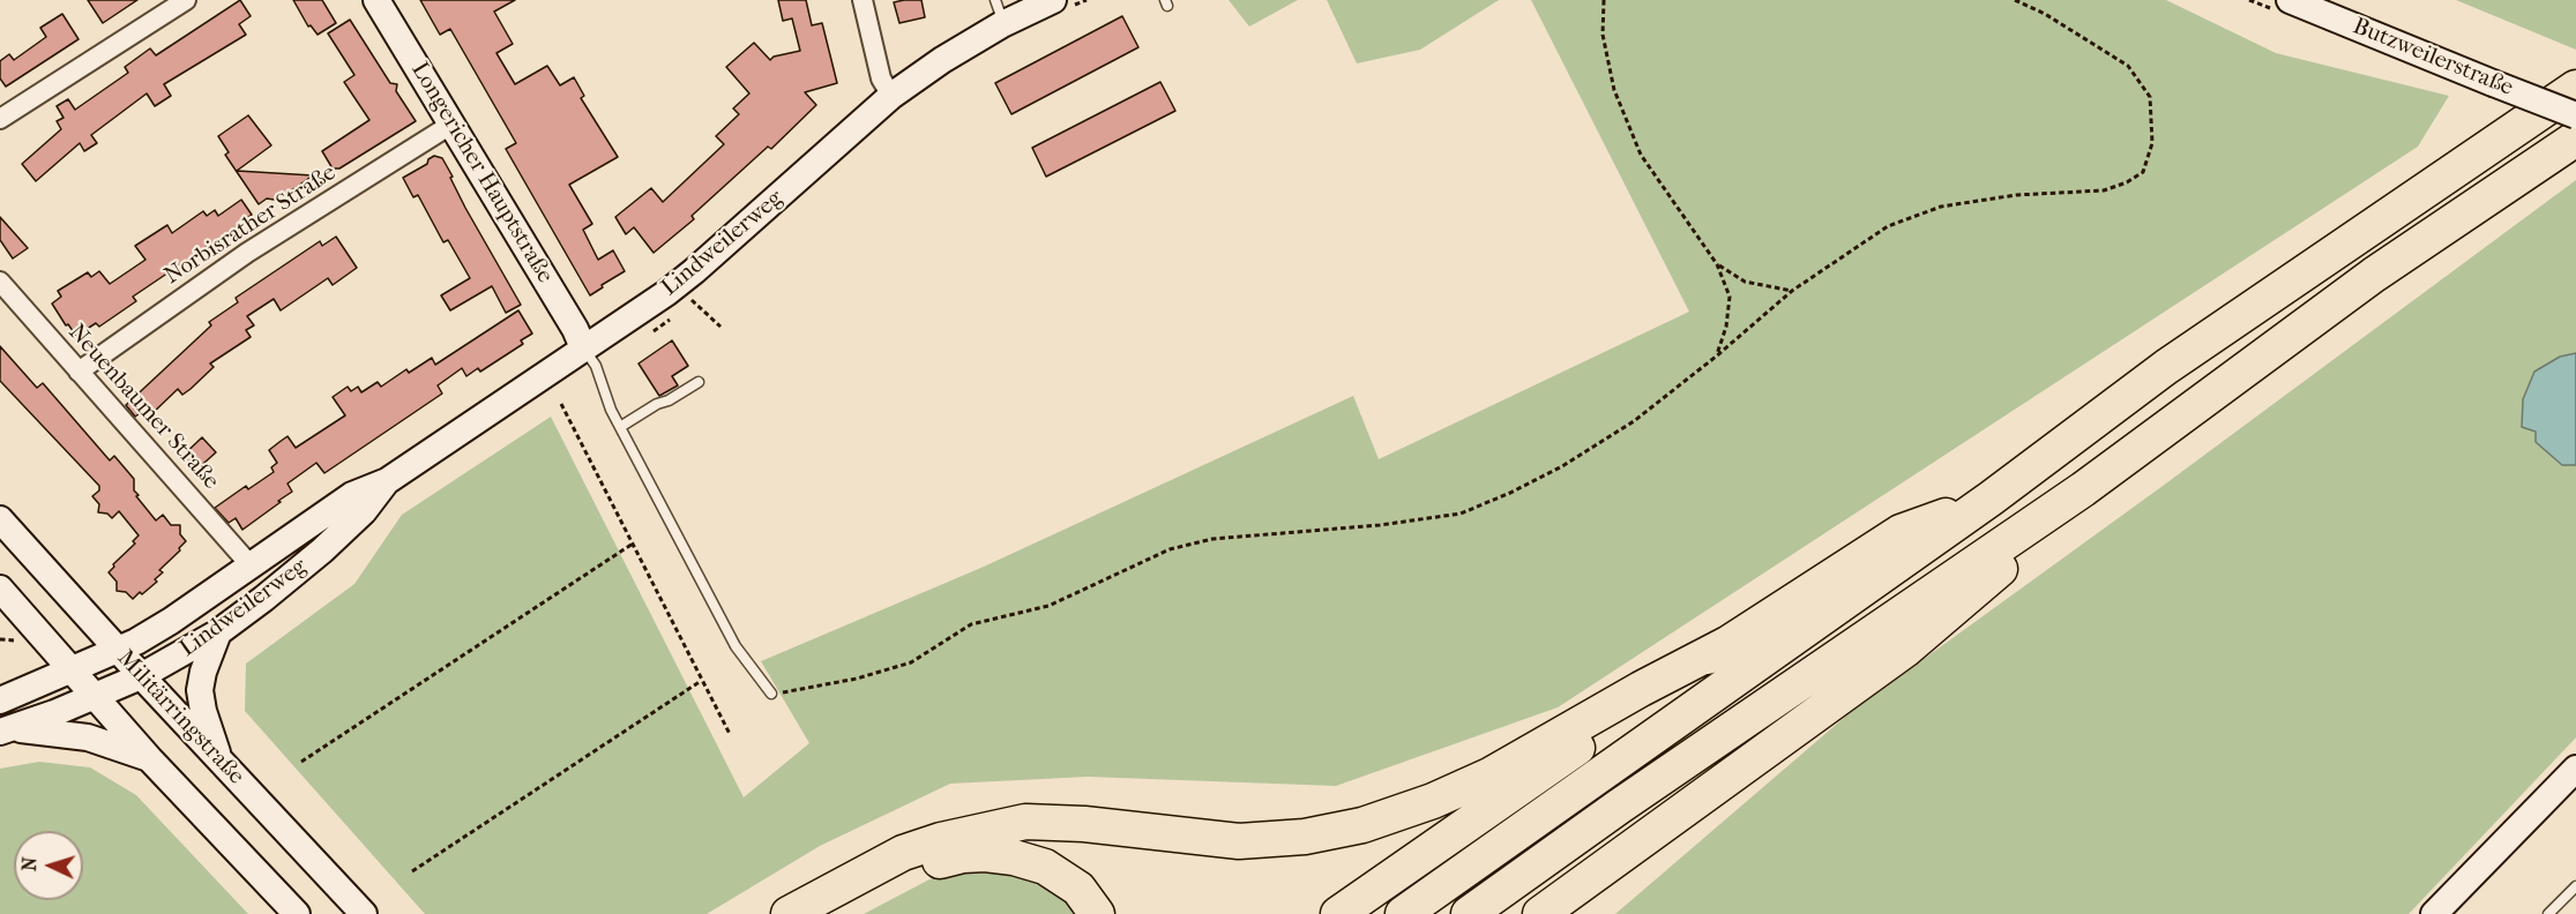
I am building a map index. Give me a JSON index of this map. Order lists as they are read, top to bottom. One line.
{"streets":{"street":["Butzweilerstraße","Longericher Hauptstraße","Norbisrather Straße","Lindweilerweg","Neuenbaumer Straße","Militärringstraße"]},"crossings":[["Longericher Hauptstraße","Norbisrather Straße"],["Longericher Hauptstraße","Lindweilerweg"],["Norbisrather Straße","Neuenbaumer Straße"],["Lindweilerweg","Neuenbaumer Straße"],["Lindweilerweg","Militärringstraße"]],"north":"left"}
